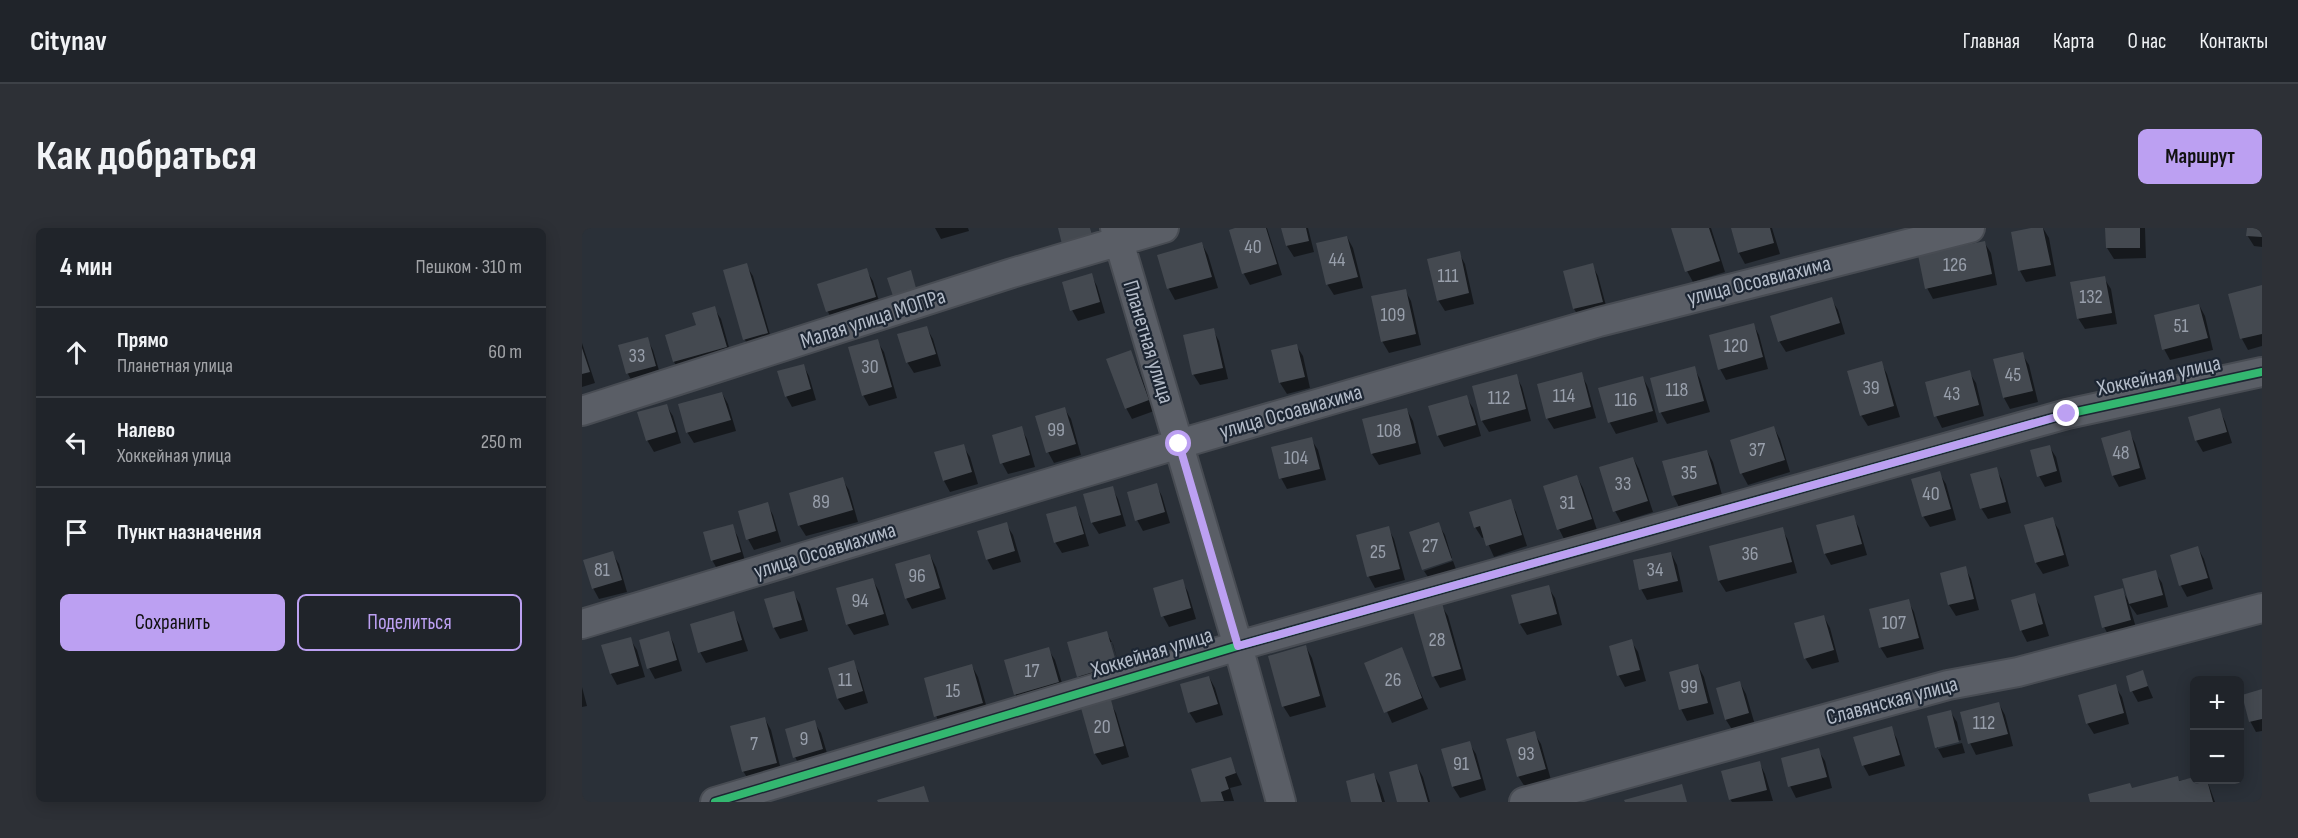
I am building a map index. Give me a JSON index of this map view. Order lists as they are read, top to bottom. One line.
{"streets":{"street":["улица Осоавиахима","Малая улица МОПРа","Планетная улица","Хоккейная улица","Славянская улица"]},"crossings":[["улица Осоавиахима","Планетная улица"],["Малая улица МОПРа","Планетная улица"],["Планетная улица","Хоккейная улица"]],"house_numbers":["40","44","126","111","132","109","51","120","33","30","45","39","118","43","114","112","116","99","108","37","48","104","35","33","40","89","31","27","25","36","81","34","96","94","107","28","17","11","26","99","15","112","20","9","7","93","91"],"page":{"header":"Citynav","nav":["Главная","Карта","О нас","Контакты"],"buttons":["Маршрут",["Сохранить","Поделиться"]],"title":"Как добраться","heading":["4 мин","Пешком · 310 m"],"list":[["Прямо","Планетная улица","60 m"],["Налево","Хоккейная улица","250 m"],"Пункт назначения"],"map_buttons":["+","−"]}}
